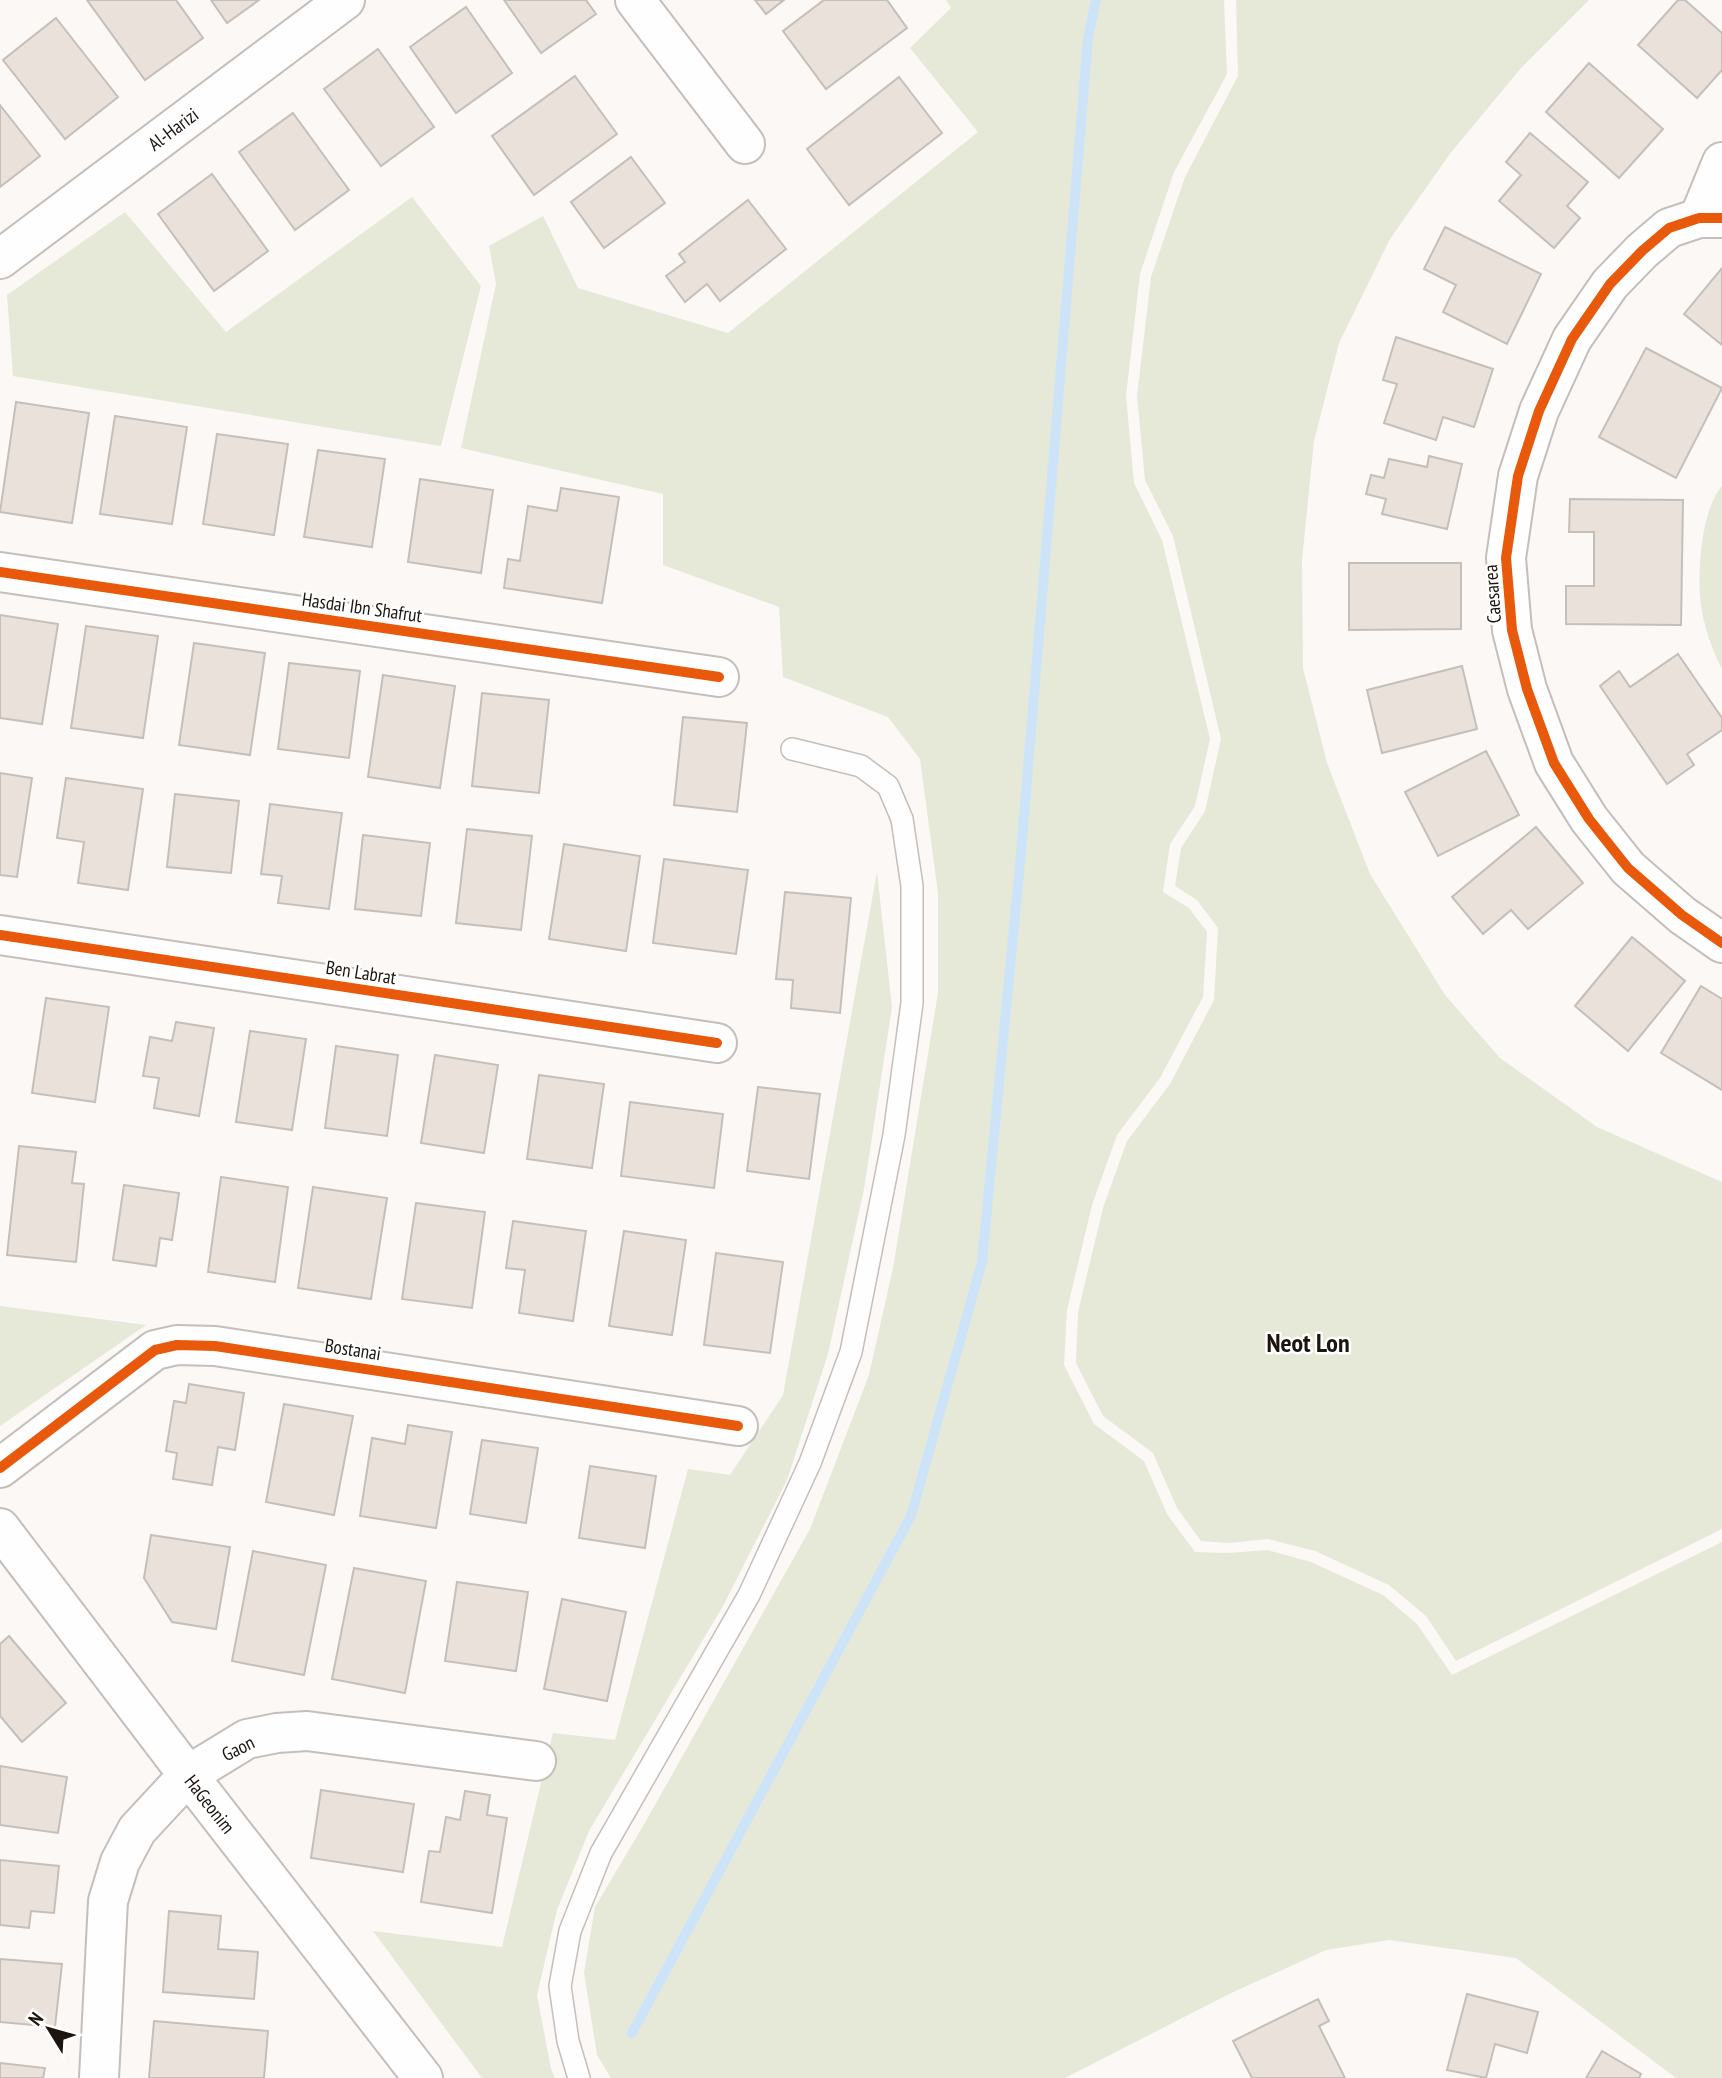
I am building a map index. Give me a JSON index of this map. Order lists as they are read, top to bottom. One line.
{"streets":{"street":["Al-Harizi","Caesarea","Hasdai Ibn Shafrut","Ben Labrat","Bostanai","Gaon","HaGeonim"]},"crossings":[["Gaon","HaGeonim"]],"districts":["Neot Lon"],"north":"top left"}
